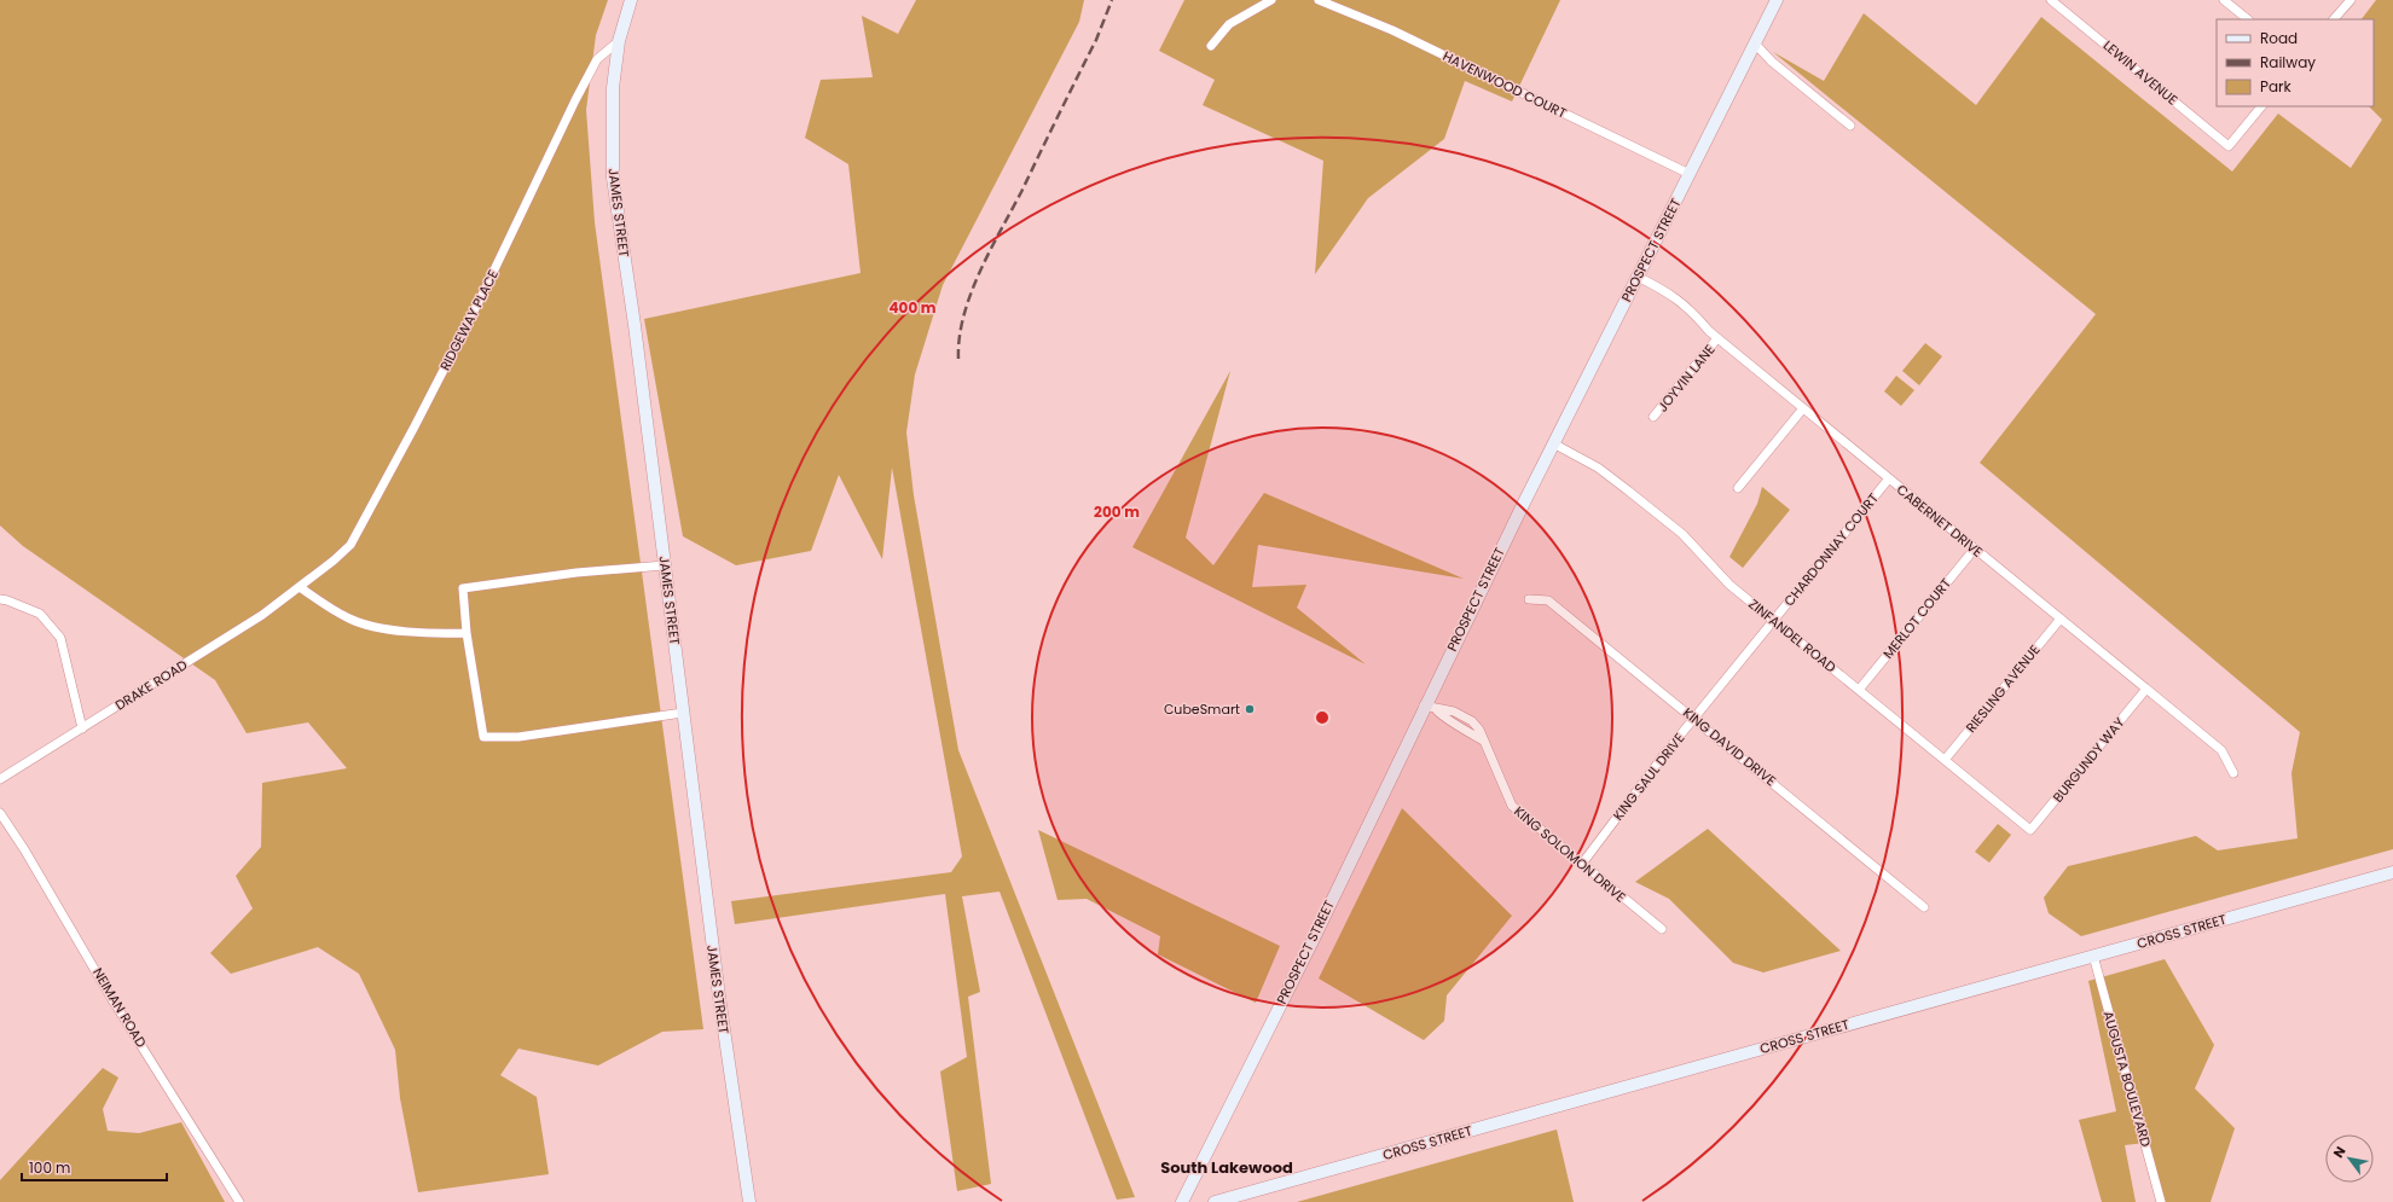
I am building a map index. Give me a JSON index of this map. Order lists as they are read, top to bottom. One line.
{"streets":{"street":["LEWIN AVENUE","HAVENWOOD COURT","JAMES STREET","PROSPECT STREET","RIDGEWAY PLACE","JOYVIN LANE","CABERNET DRIVE","CHARDONNAY COURT","MERLOT COURT","ZINFANDEL ROAD","DRAKE ROAD","RIESLING AVENUE","KING DAVID DRIVE","BURGUNDY WAY","KING SAUL DRIVE","KING SOLOMON DRIVE","CROSS STREET","NEIMAN ROAD","AUGUSTA BOULEVARD"]},"crossings":[["HAVENWOOD COURT","PROSPECT STREET"],["JAMES STREET","RIDGEWAY PLACE"],["PROSPECT STREET","CABERNET DRIVE"],["PROSPECT STREET","ZINFANDEL ROAD"],["PROSPECT STREET","KING SOLOMON DRIVE"],["RIDGEWAY PLACE","DRAKE ROAD"],["JOYVIN LANE","CABERNET DRIVE"],["CABERNET DRIVE","CHARDONNAY COURT"],["CABERNET DRIVE","MERLOT COURT"],["CABERNET DRIVE","RIESLING AVENUE"],["CABERNET DRIVE","BURGUNDY WAY"],["CHARDONNAY COURT","ZINFANDEL ROAD"],["CHARDONNAY COURT","KING SAUL DRIVE"],["MERLOT COURT","ZINFANDEL ROAD"],["ZINFANDEL ROAD","RIESLING AVENUE"],["ZINFANDEL ROAD","BURGUNDY WAY"],["KING DAVID DRIVE","KING SAUL DRIVE"],["KING SAUL DRIVE","KING SOLOMON DRIVE"],["CROSS STREET","AUGUSTA BOULEVARD"]],"districts":["South Lakewood"],"places":["CubeSmart"],"legend":["Road","Railway","Park"],"scale_bar":"100 m","north":"top left","rings":["400 m","200 m"]}
